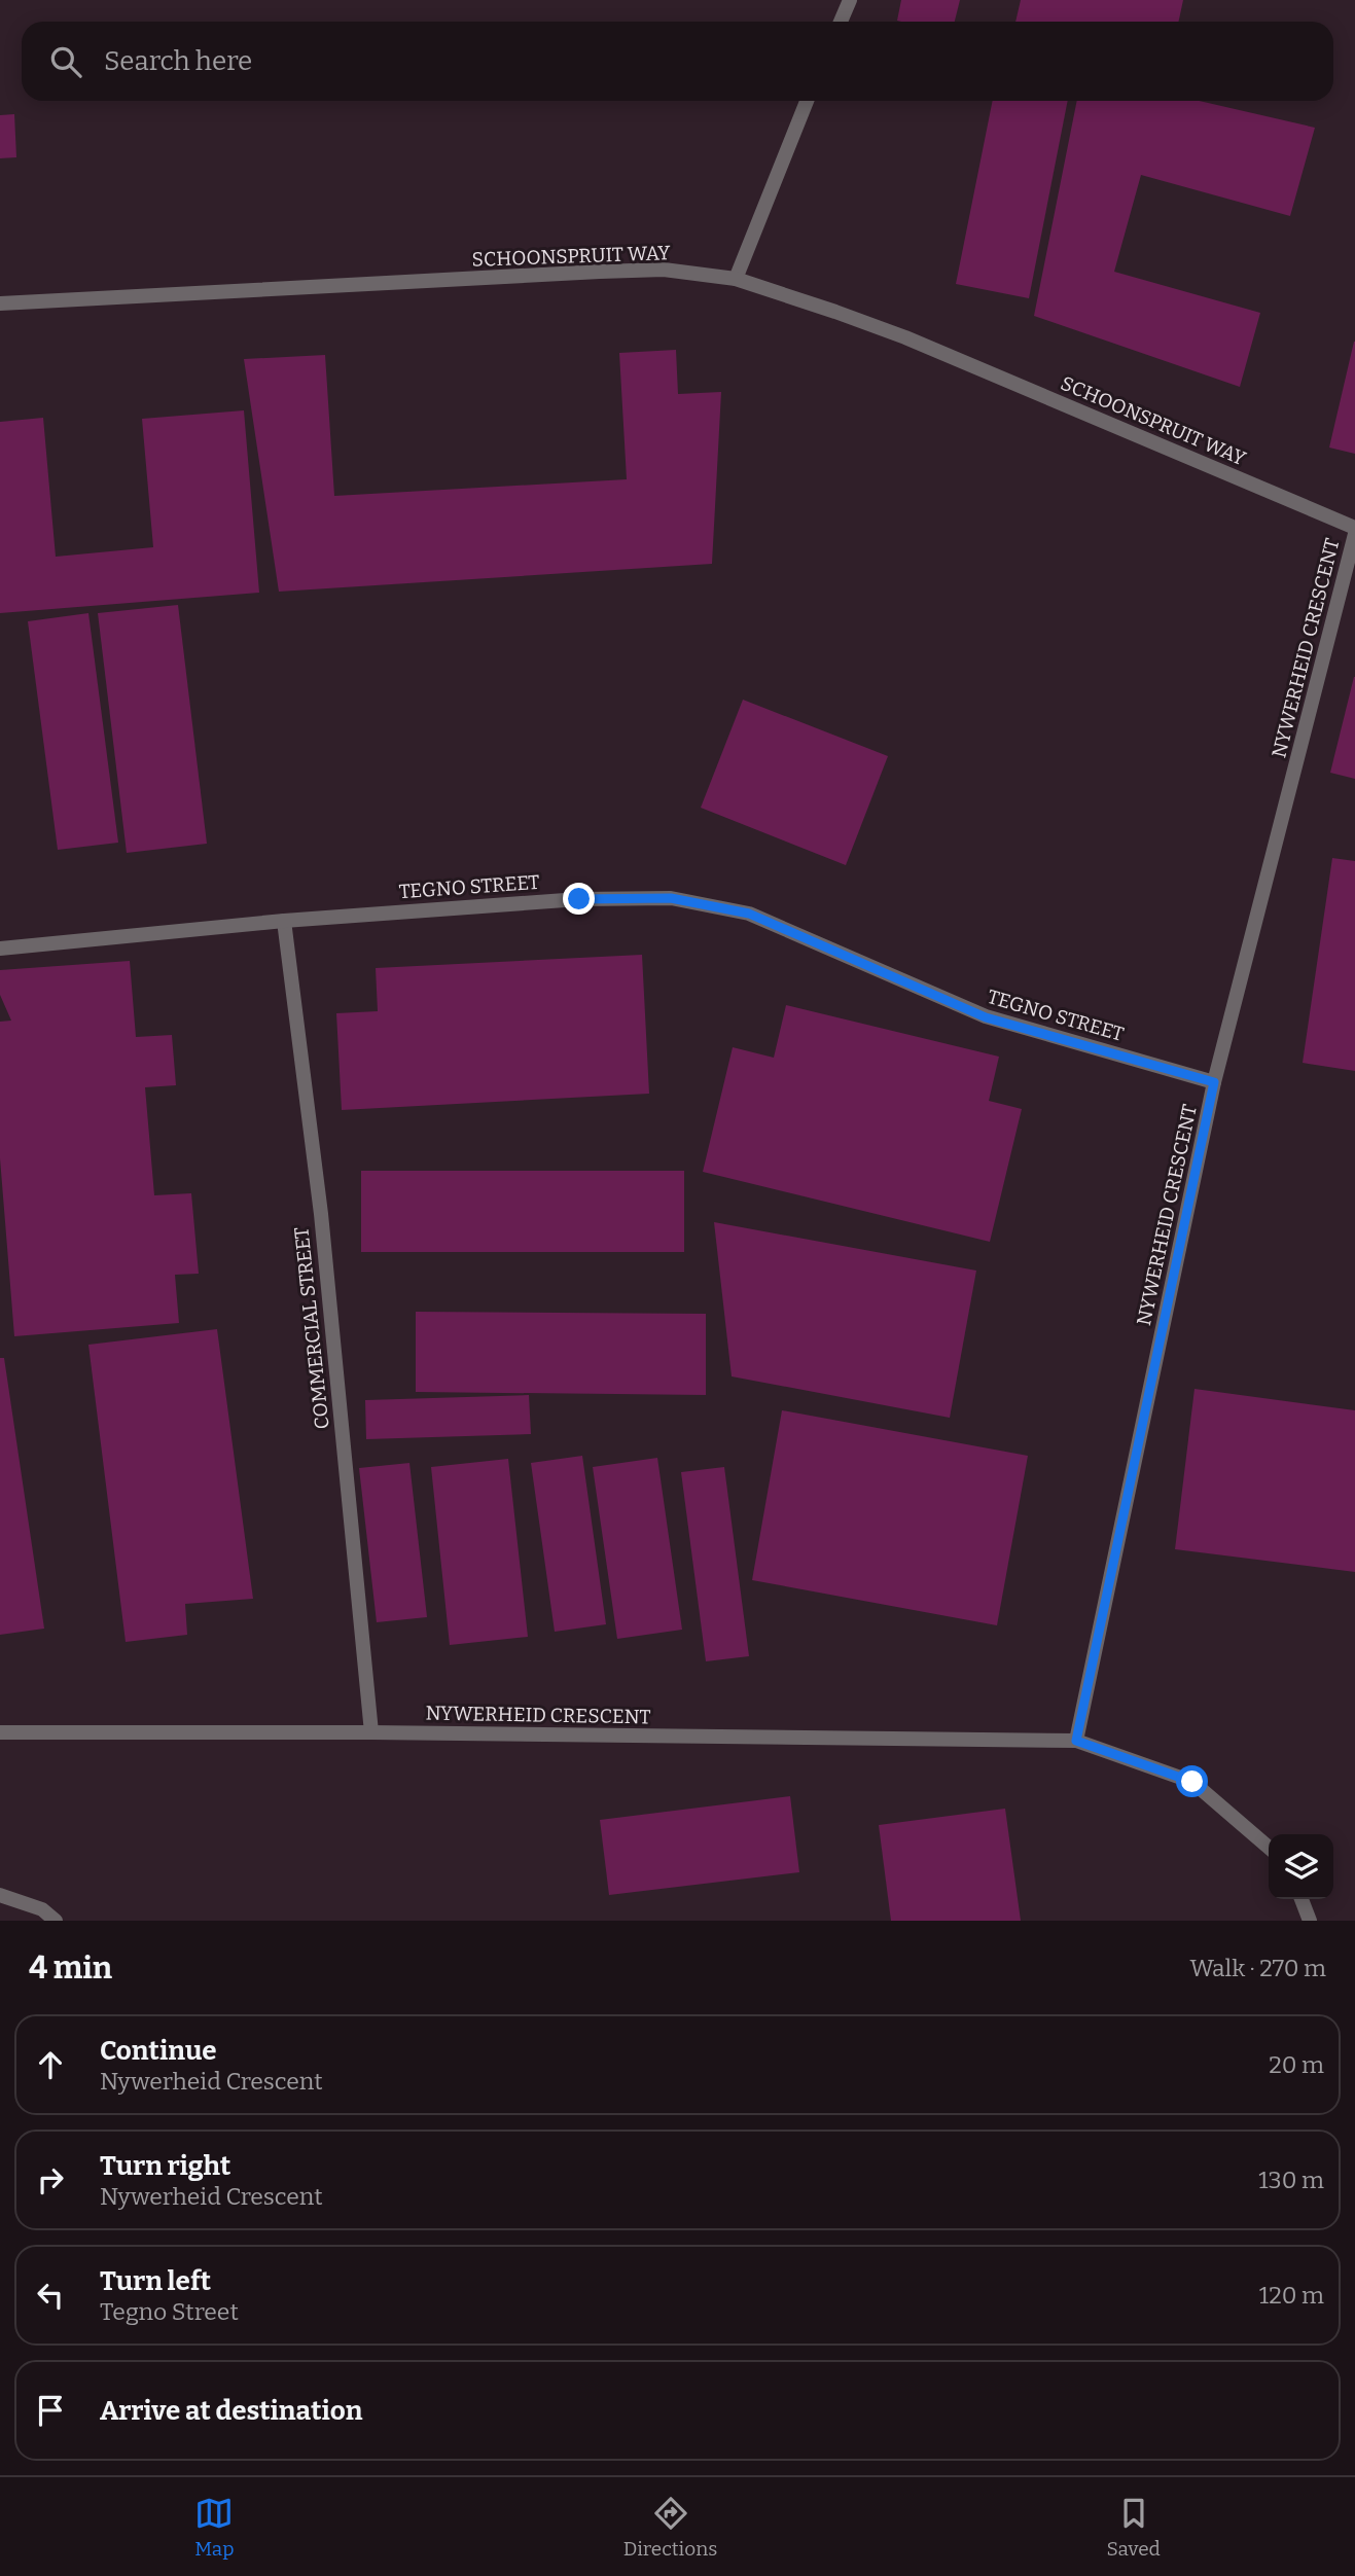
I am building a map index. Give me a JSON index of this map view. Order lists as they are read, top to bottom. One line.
{"streets":{"street":["SCHOONSPRUIT WAY","NYWERHEID CRESCENT","TEGNO STREET","COMMERCIAL STREET"]},"crossings":[["SCHOONSPRUIT WAY","NYWERHEID CRESCENT"],["NYWERHEID CRESCENT","TEGNO STREET"],["NYWERHEID CRESCENT","COMMERCIAL STREET"],["TEGNO STREET","COMMERCIAL STREET"]],"page":{"search":"Search here","heading":["4 min","Walk · 270 m"],"list":[["Continue","Nywerheid Crescent","20 m"],["Turn right","Nywerheid Crescent","130 m"],["Turn left","Tegno Street","120 m"],"Arrive at destination"],"nav":["Map","Directions","Saved"]}}
